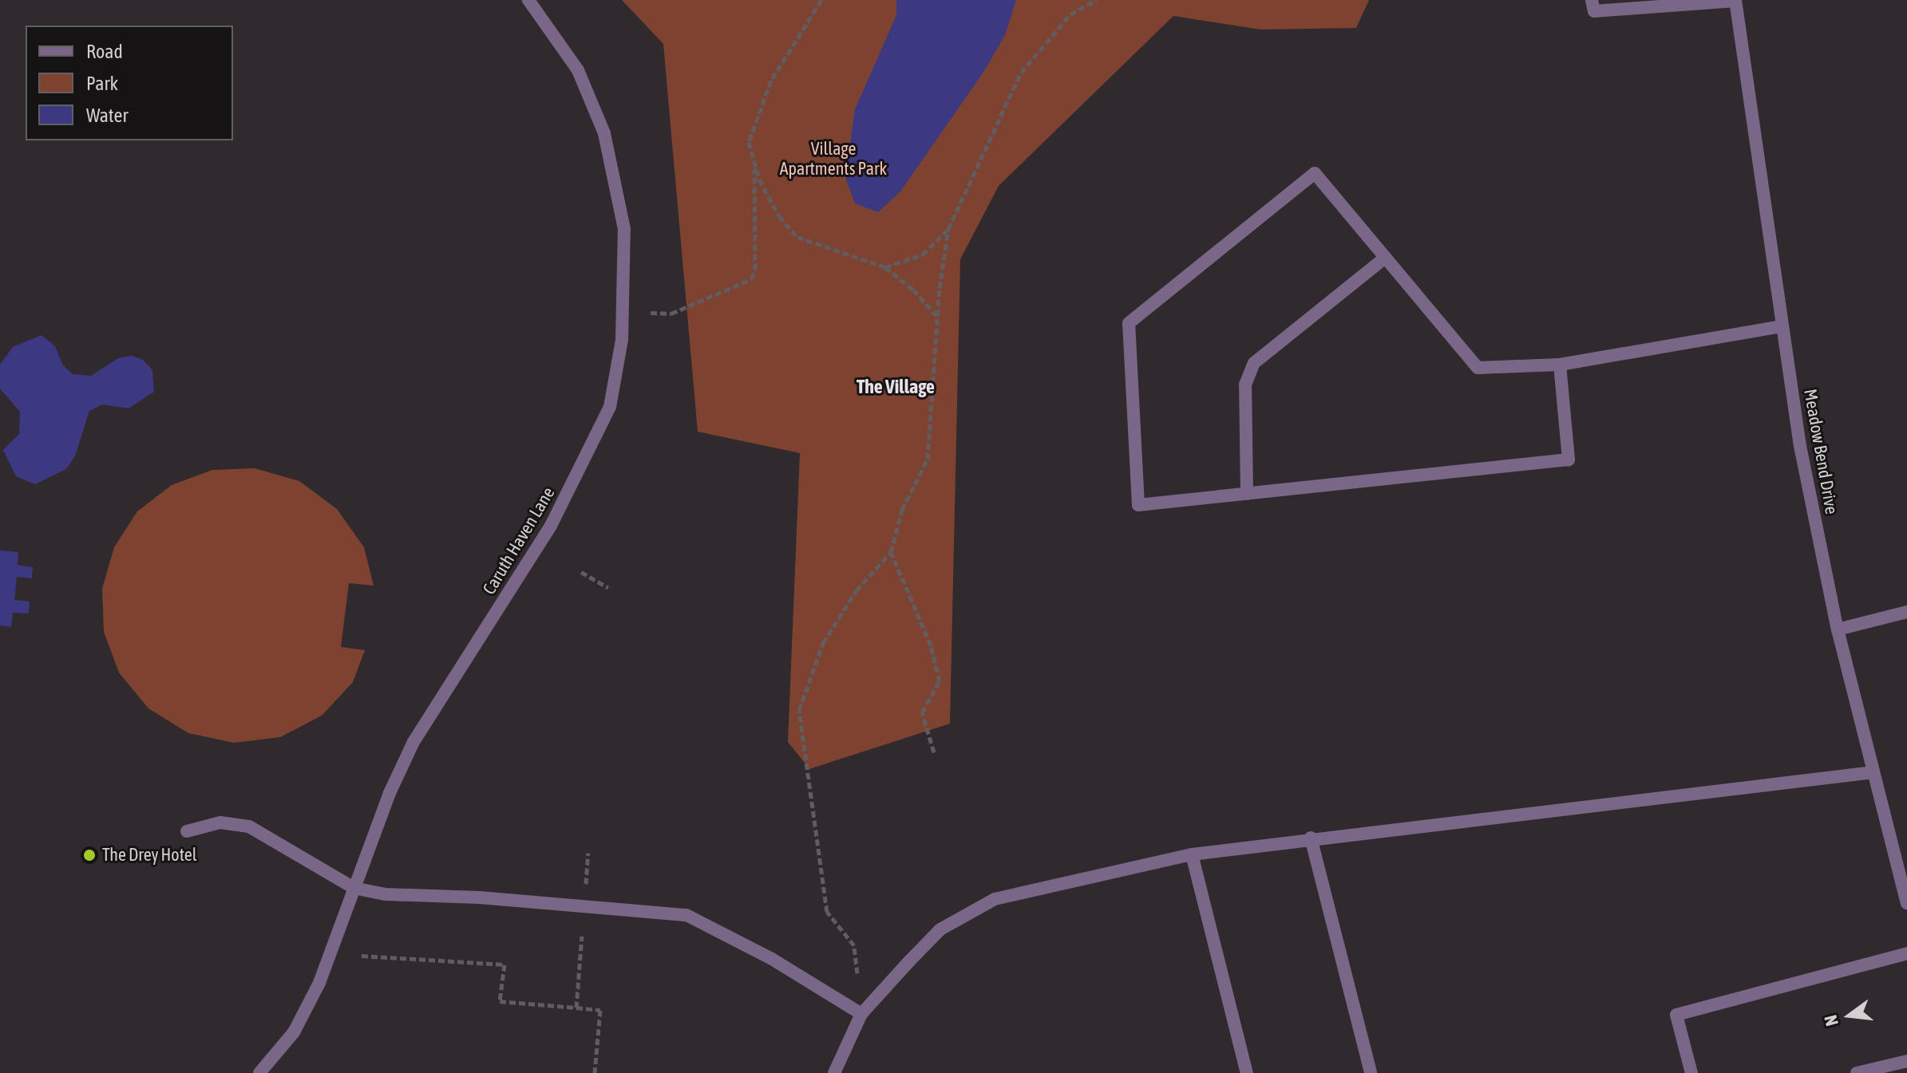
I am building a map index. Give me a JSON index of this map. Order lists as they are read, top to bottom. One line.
{"streets":{"street":["Meadow Bend Drive","Caruth Haven Lane"]},"districts":["The Village"],"parks":["Village Apartments Park"],"places":["The Drey Hotel"],"legend":["Road","Park","Water"],"north":"left"}
